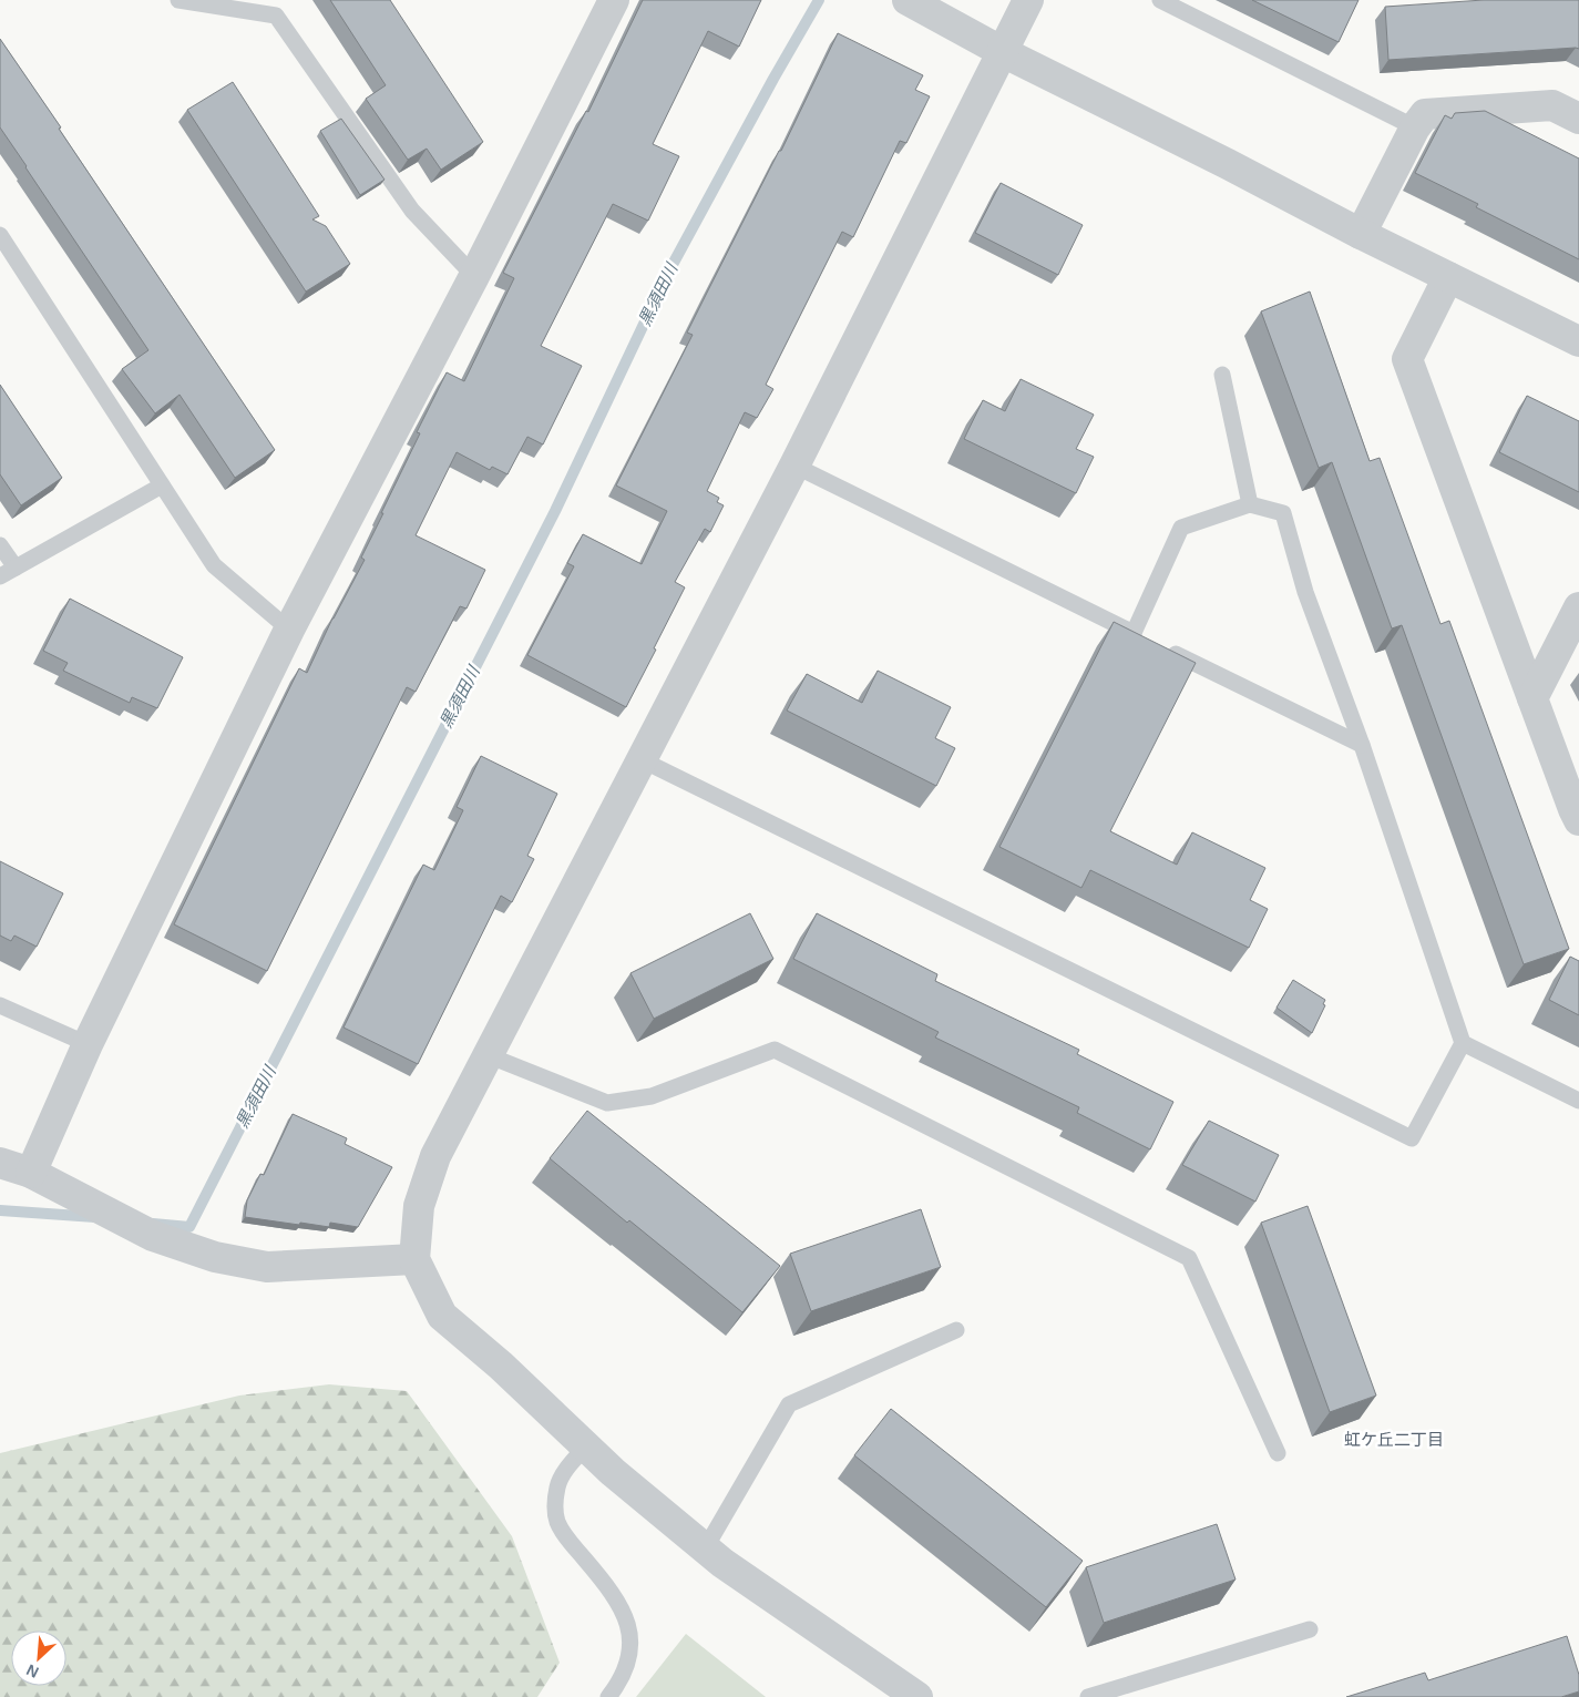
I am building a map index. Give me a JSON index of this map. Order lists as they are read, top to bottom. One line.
{"districts":["虹ケ丘二丁目"],"water":["黒須田川"],"north":"bottom left"}
